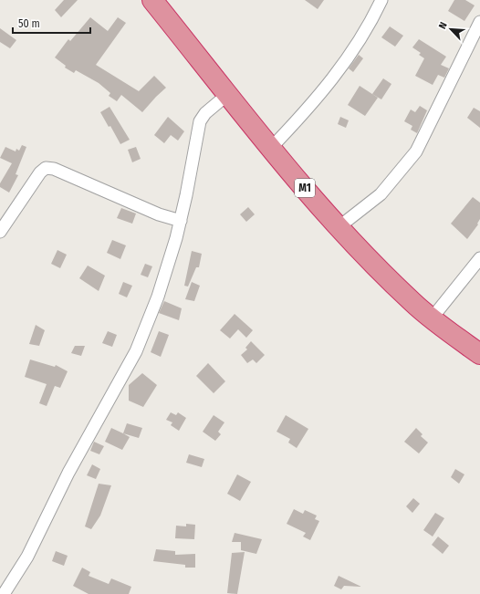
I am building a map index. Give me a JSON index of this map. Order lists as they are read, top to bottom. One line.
{"streets":{"highway":["M1"]},"scale_bar":"50 m","north":"top left"}
